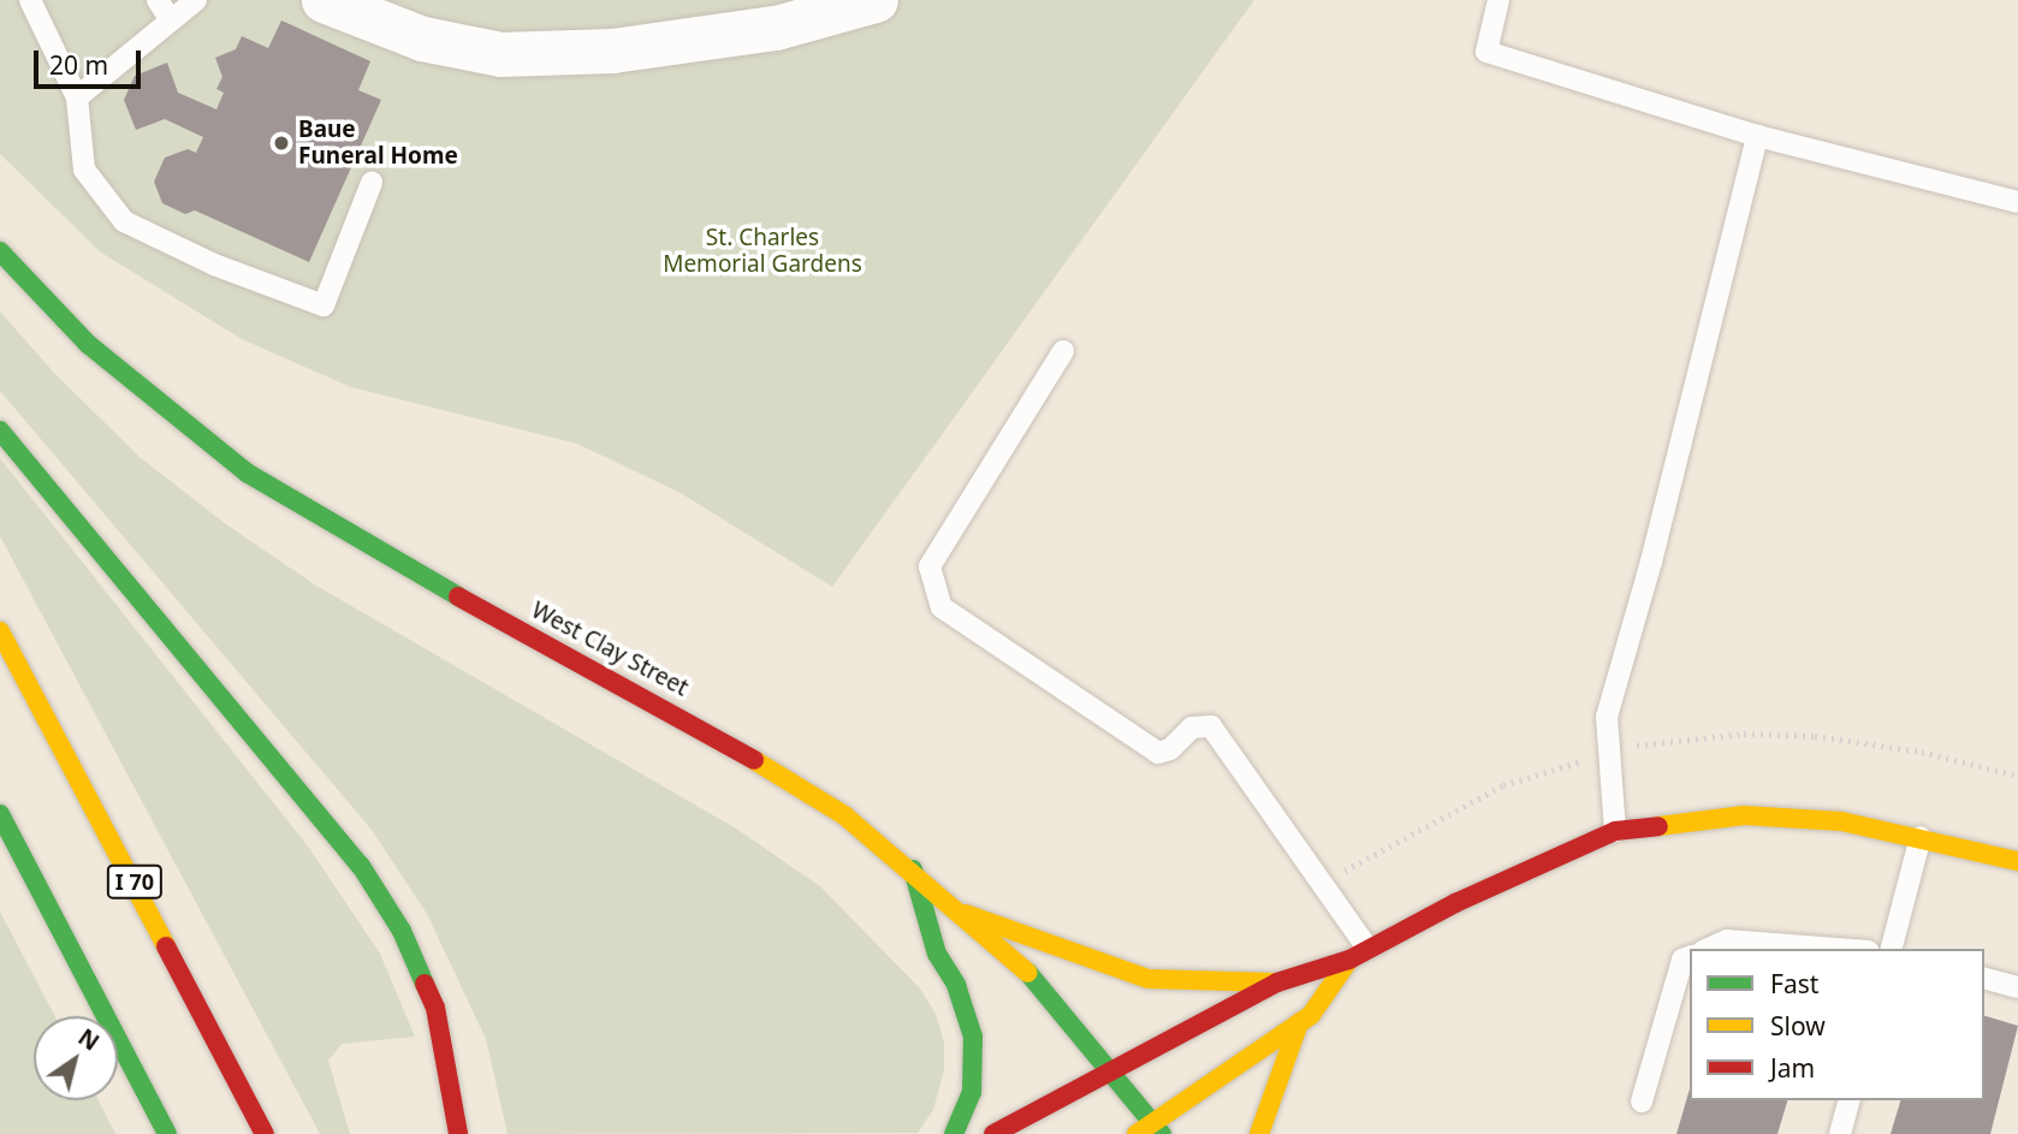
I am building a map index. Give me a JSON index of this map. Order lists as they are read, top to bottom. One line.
{"streets":{"main road":["West Clay Street","I 70"]},"parks":["St. Charles Memorial Gardens"],"places":["Baue Funeral Home"],"legend":["Fast","Slow","Jam"],"scale_bar":"20 m","north":"top right"}
